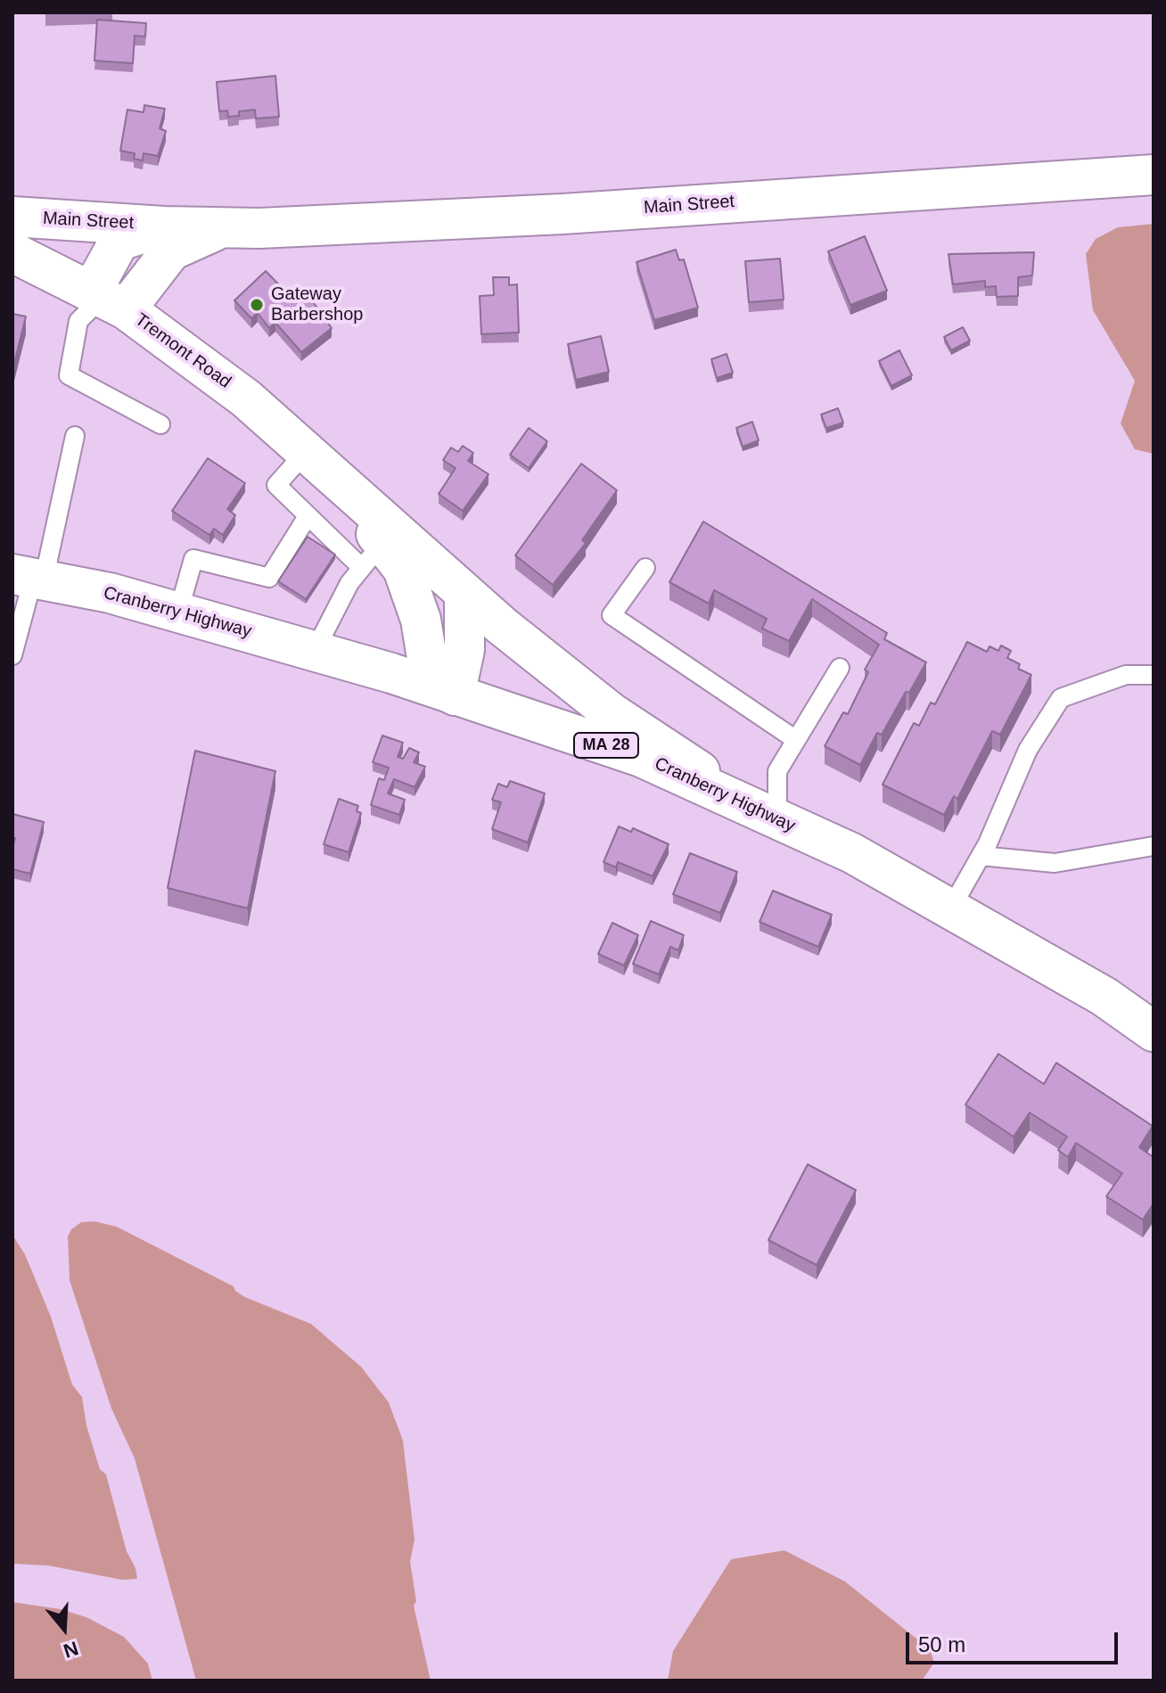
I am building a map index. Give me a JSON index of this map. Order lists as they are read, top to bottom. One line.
{"streets":{"main road":["Main Street","Tremont Road","Cranberry Highway","MA 28"]},"crossings":[["Main Street","Tremont Road"],["Tremont Road","Cranberry Highway"]],"places":["Gateway Barbershop"],"scale_bar":"50 m","north":"bottom"}
